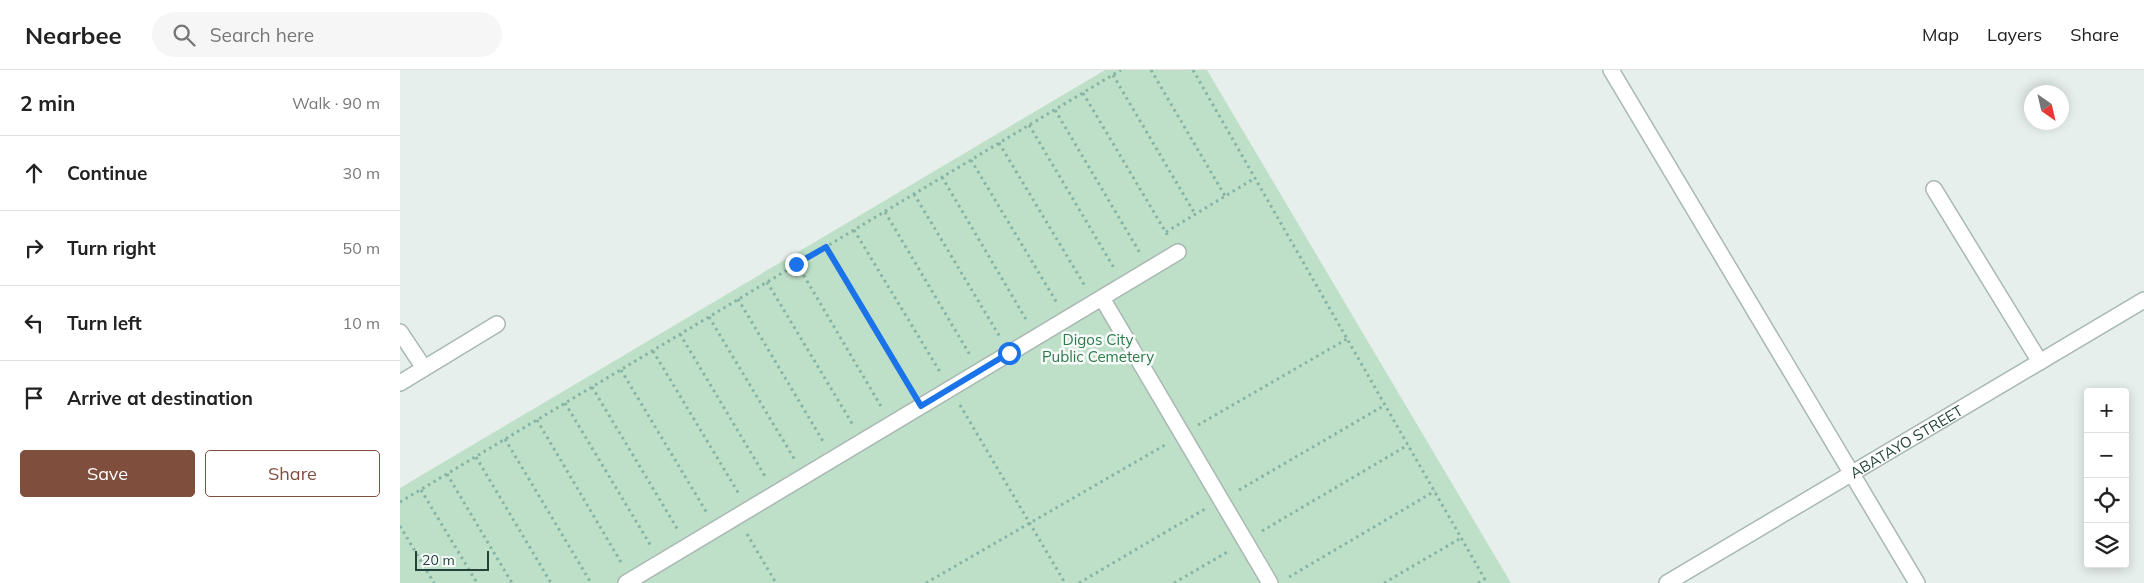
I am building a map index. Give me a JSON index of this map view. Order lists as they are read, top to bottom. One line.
{"streets":{"street":["ABATAYO STREET"]},"parks":["Digos City Public Cemetery"],"scale_bar":"20 m","north":"bottom right","page":{"header":"Nearbee","search":"Search here","nav":["Map","Layers","Share"],"heading":["2 min","Walk · 90 m"],"list":[["Continue","30 m"],["Turn right","50 m"],["Turn left","10 m"],"Arrive at destination"],"map_buttons":["+","−"],"buttons":["Save","Share"],"scale":"20 m"}}
